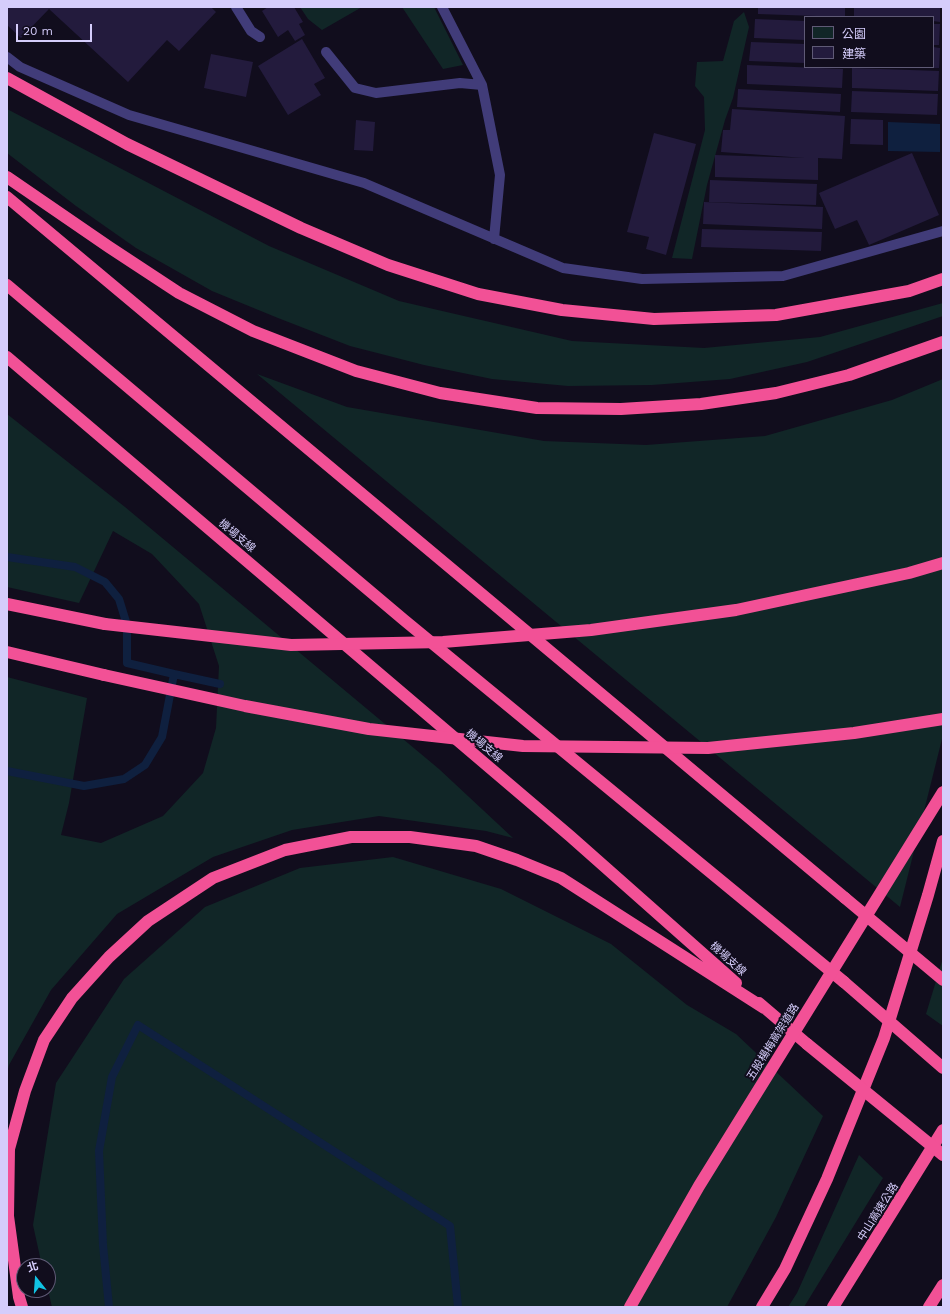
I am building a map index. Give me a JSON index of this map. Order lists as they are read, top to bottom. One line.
{"streets":{"highway":["機場支線","五股楊梅高架道路","中山高速公路"]},"legend":["公園","建築"],"scale_bar":"20 m","north":"top"}
